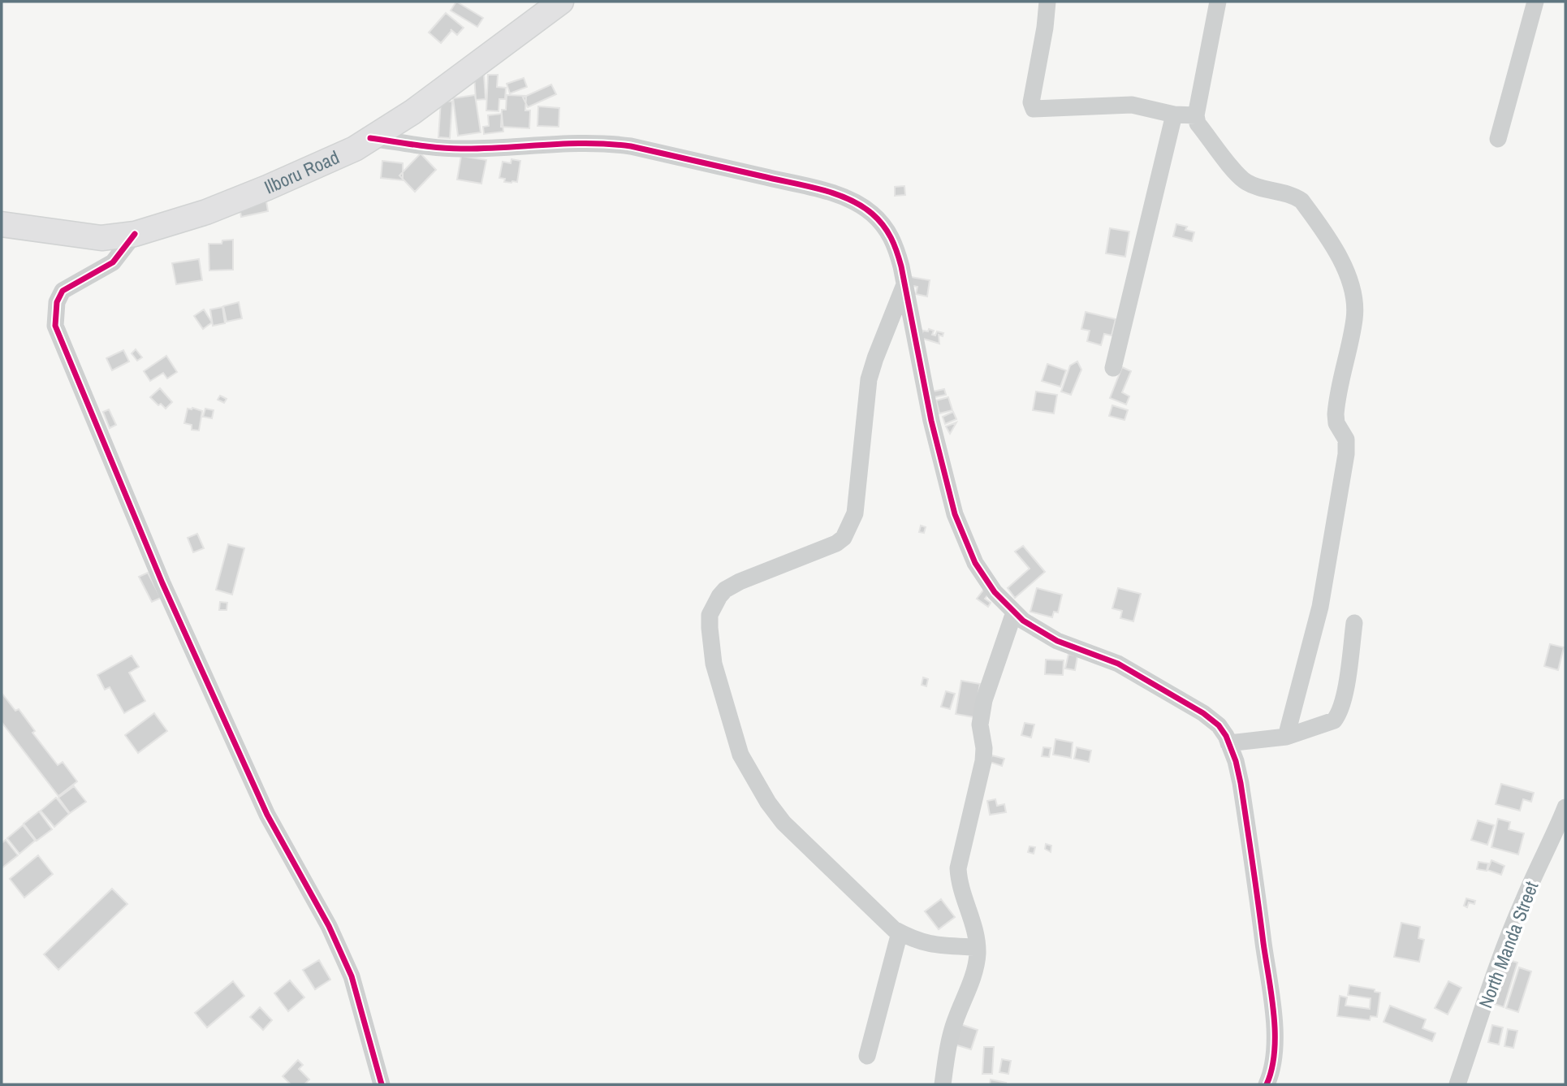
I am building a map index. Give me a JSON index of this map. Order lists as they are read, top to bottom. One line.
{"streets":{"street":["Ilboru Road","North Manda Street"]}}
